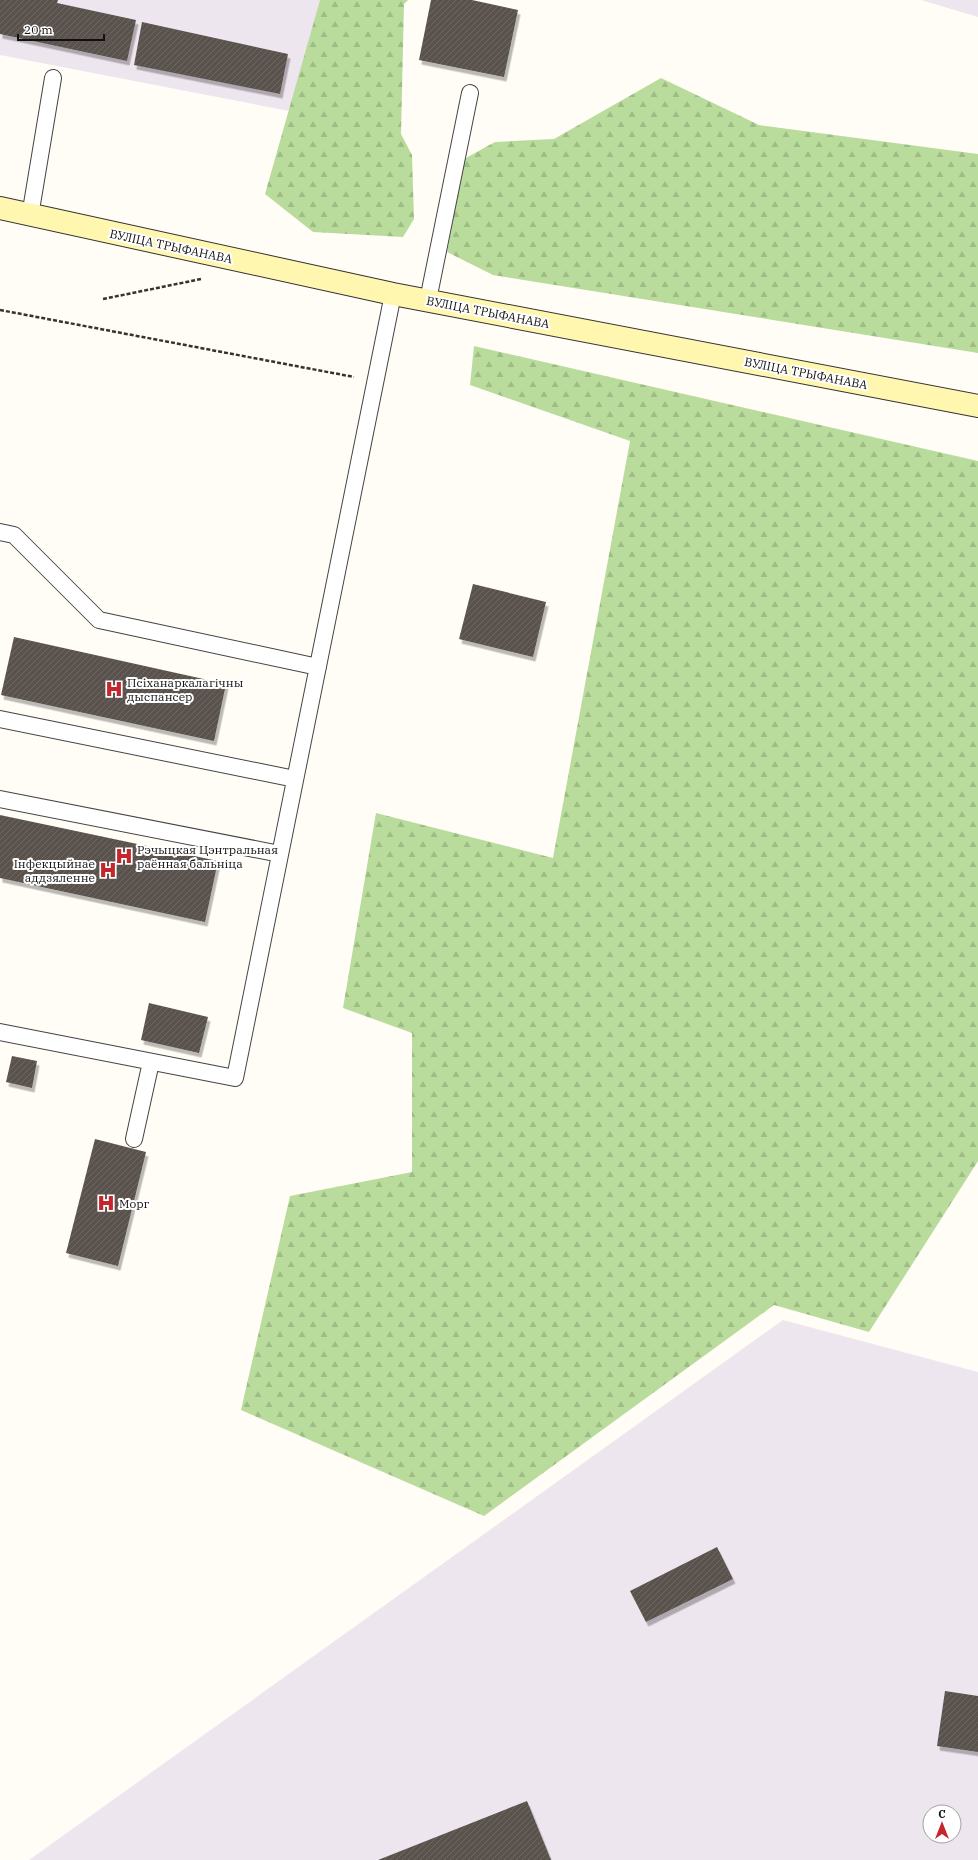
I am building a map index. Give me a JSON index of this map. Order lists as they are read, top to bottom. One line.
{"streets":{"street":["ВУЛІЦА ТРЫФАНАВА"]},"places":{"hospital":["Псіханаркалагічны дыспансер","Рэчыцкая Цэнтральная раённая бальніца","Інфекцыйнае аддзяленне","Морг"]},"scale_bar":"20 m","north":"top"}
